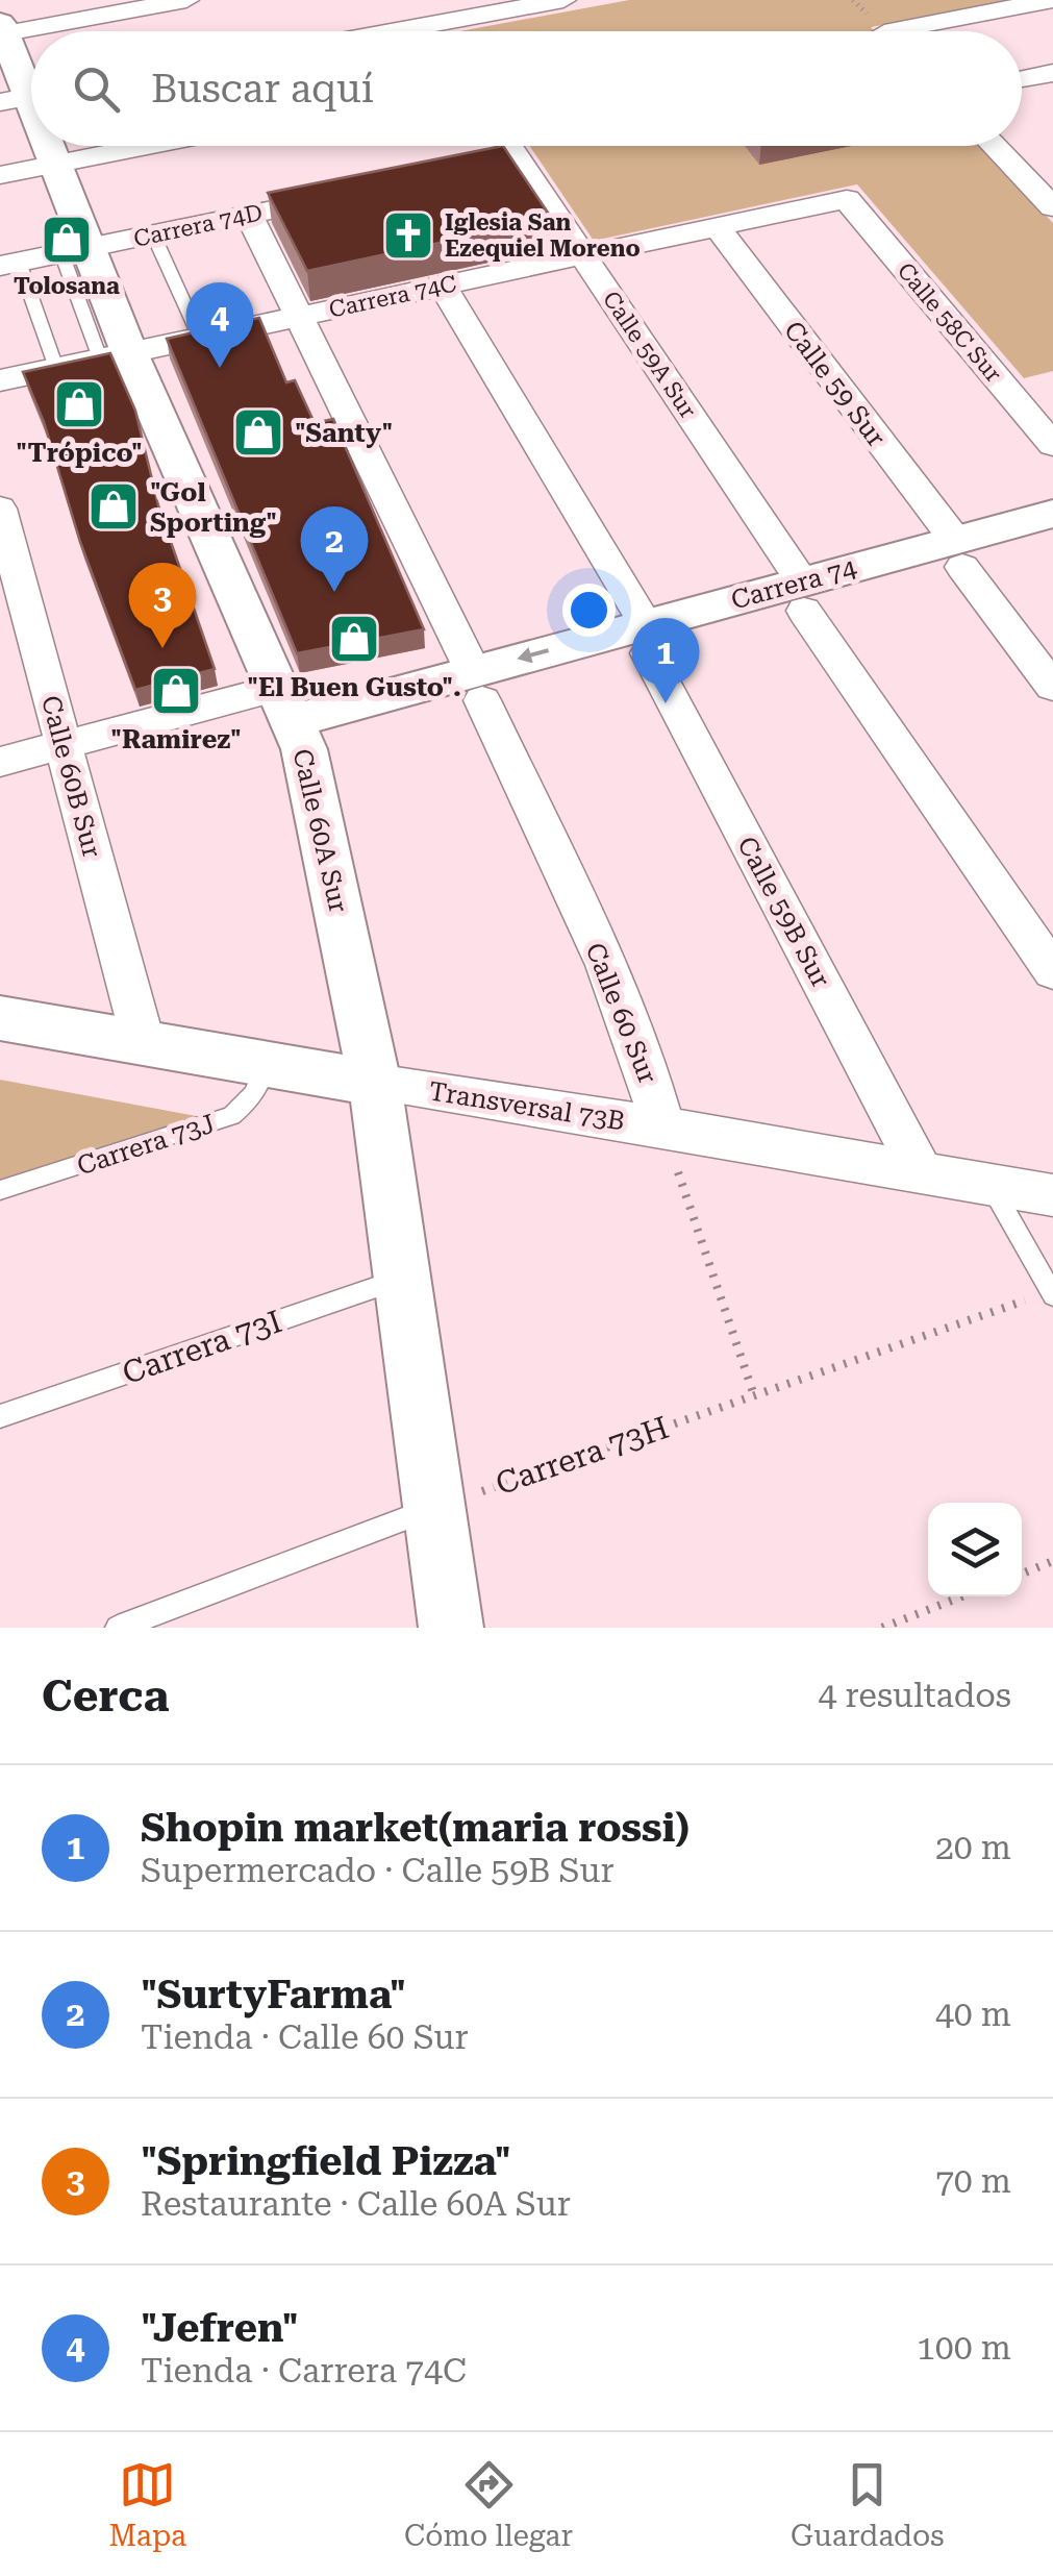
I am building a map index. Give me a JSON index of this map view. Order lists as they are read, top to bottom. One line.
{"streets":{"street":["Carrera 74D","Carrera 74C","Calle 58C Sur","Calle 59A Sur","Calle 59 Sur","Carrera 74","Calle 60B Sur","Calle 60A Sur","Calle 59B Sur","Calle 60 Sur","Transversal 73B"],"lane":["Carrera 73J","Carrera 73I"],"path":["Carrera 73H"]},"crossings":[["Carrera 74D","Calle 60A Sur"],["Carrera 74D","Calle 60 Sur"],["Carrera 74C","Calle 58C Sur"],["Carrera 74C","Calle 59A Sur"],["Carrera 74C","Calle 59 Sur"],["Carrera 74C","Calle 60A Sur"],["Carrera 74C","Calle 59B Sur"],["Carrera 74C","Calle 60 Sur"],["Calle 59A Sur","Carrera 74"],["Calle 59 Sur","Carrera 74"],["Carrera 74","Calle 60A Sur"],["Carrera 74","Calle 59B Sur"],["Carrera 74","Calle 60 Sur"],["Calle 60B Sur","Transversal 73B"],["Calle 60A Sur","Transversal 73B"],["Calle 60A Sur","Carrera 73I"],["Calle 60A Sur","Carrera 73H"],["Calle 59B Sur","Transversal 73B"],["Calle 60 Sur","Transversal 73B"],["Transversal 73B","Carrera 73J"]],"places":{"church":["Iglesia San Ezequiel Moreno"],"shop":["Tolosana","\"Trópico\"","\"Santy\"","\"Gol Sporting\"","\"El Buen Gusto\".","\"Ramirez\""]},"page":{"search":"Buscar aquí","pins":["4","2","3","1"],"heading":["Cerca","4 resultados"],"list":[{"mark":"1","name":"Shopin market(maria rossi)","note":"Supermercado · Calle 59B Sur","value":"20 m"},{"mark":"2","name":"\"SurtyFarma\"","note":"Tienda · Calle 60 Sur","value":"40 m"},{"mark":"3","name":"\"Springfield Pizza\"","note":"Restaurante · Calle 60A Sur","value":"70 m"},{"mark":"4","name":"\"Jefren\"","note":"Tienda · Carrera 74C","value":"100 m"}],"nav":["Mapa","Cómo llegar","Guardados"]}}
